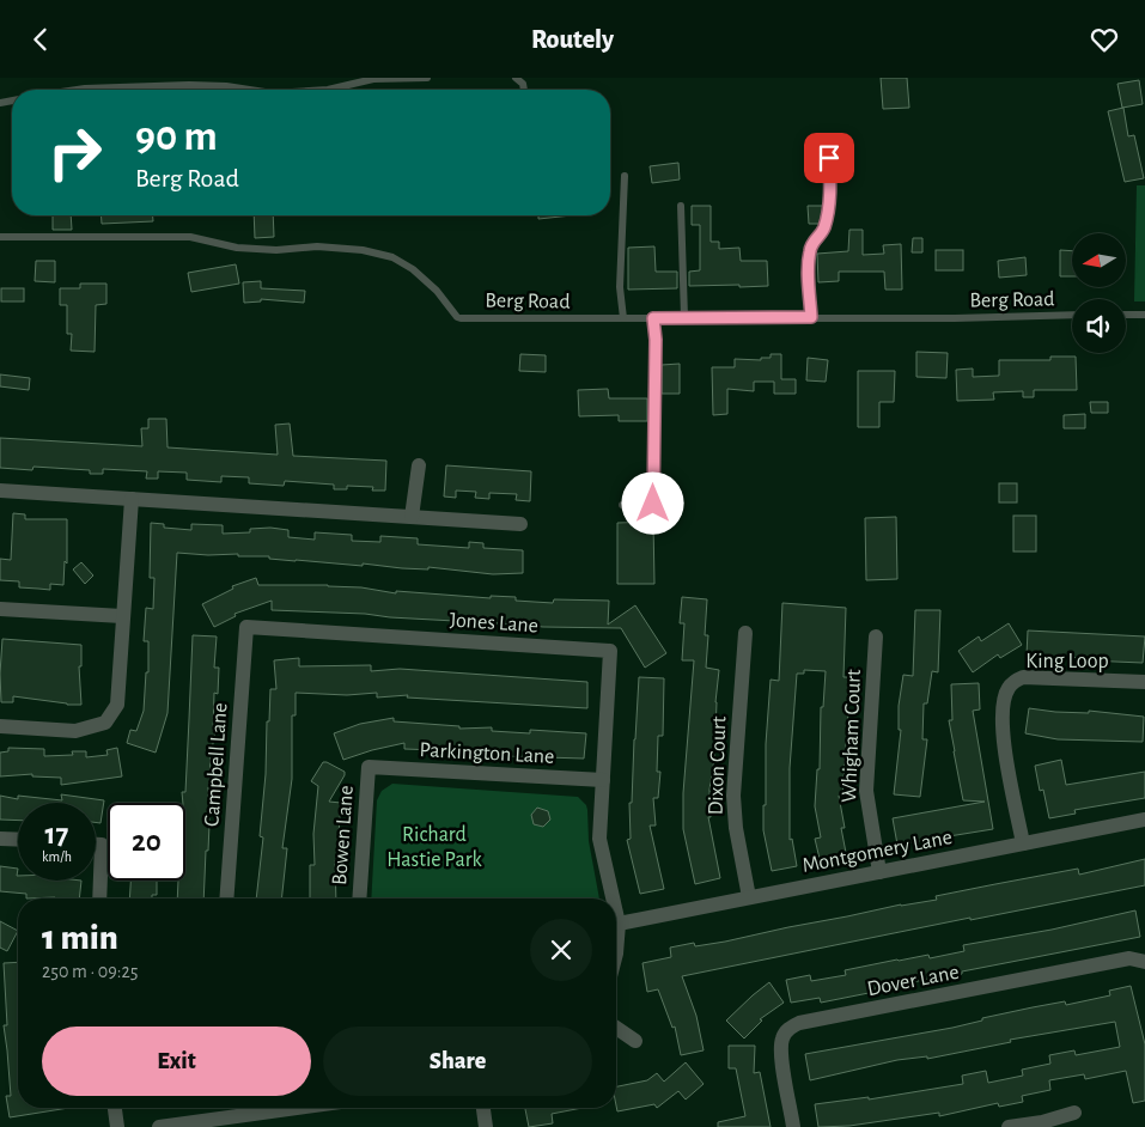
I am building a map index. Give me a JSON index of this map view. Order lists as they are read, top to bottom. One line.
{"streets":{"street":["Jones Lane","King Loop","Whigham Court","Parkington Lane","Campbell Lane","Dixon Court","Bowen Lane","Montgomery Lane","Dover Lane"],"lane":["Berg Road"]},"crossings":[["Jones Lane","Parkington Lane"],["Jones Lane","Campbell Lane"],["King Loop","Montgomery Lane"],["Whigham Court","Montgomery Lane"],["Parkington Lane","Bowen Lane"],["Dixon Court","Montgomery Lane"]],"parks":["Richard Hastie Park"],"north":"left","page":{"header":"Routely","turn":["90 m","Berg Road"],"speed":"17 km/h","limit":"20","heading":["1 min","250 m · 09:25"],"buttons":["Exit","Share"]}}
